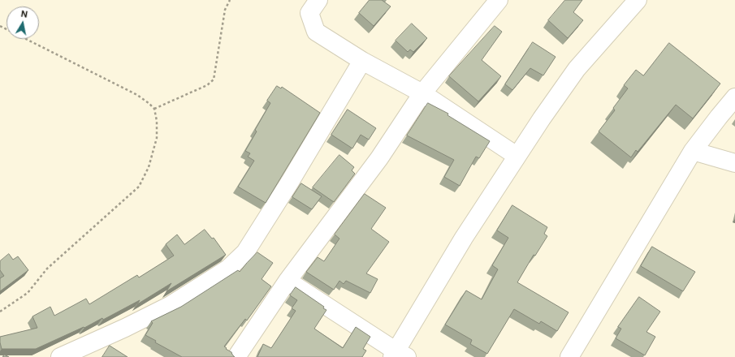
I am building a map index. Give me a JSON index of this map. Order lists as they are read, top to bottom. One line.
{"north":"top"}
